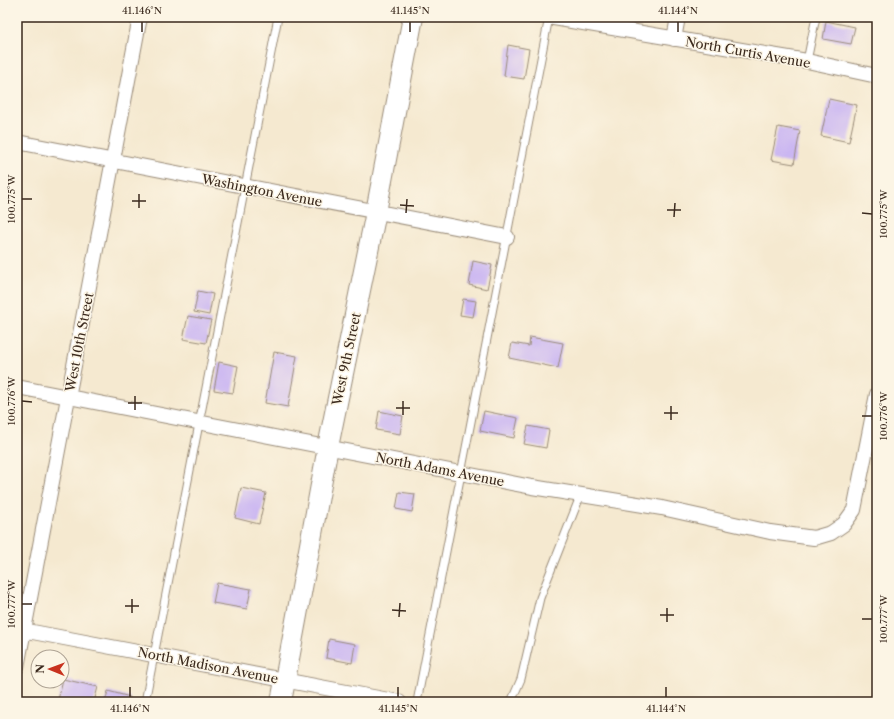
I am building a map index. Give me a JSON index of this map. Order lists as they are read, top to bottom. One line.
{"streets":{"street":["North Curtis Avenue","Washington Avenue","West 10th Street","West 9th Street","North Adams Avenue","North Madison Avenue"]},"crossings":[["Washington Avenue","West 10th Street"],["Washington Avenue","West 9th Street"],["West 10th Street","North Adams Avenue"],["West 10th Street","North Madison Avenue"],["West 9th Street","North Adams Avenue"],["West 9th Street","North Madison Avenue"]],"north":"left","coordinates":["41.146°N","41.145°N","41.144°N","100.775°W","100.776°W","100.777°W"]}
